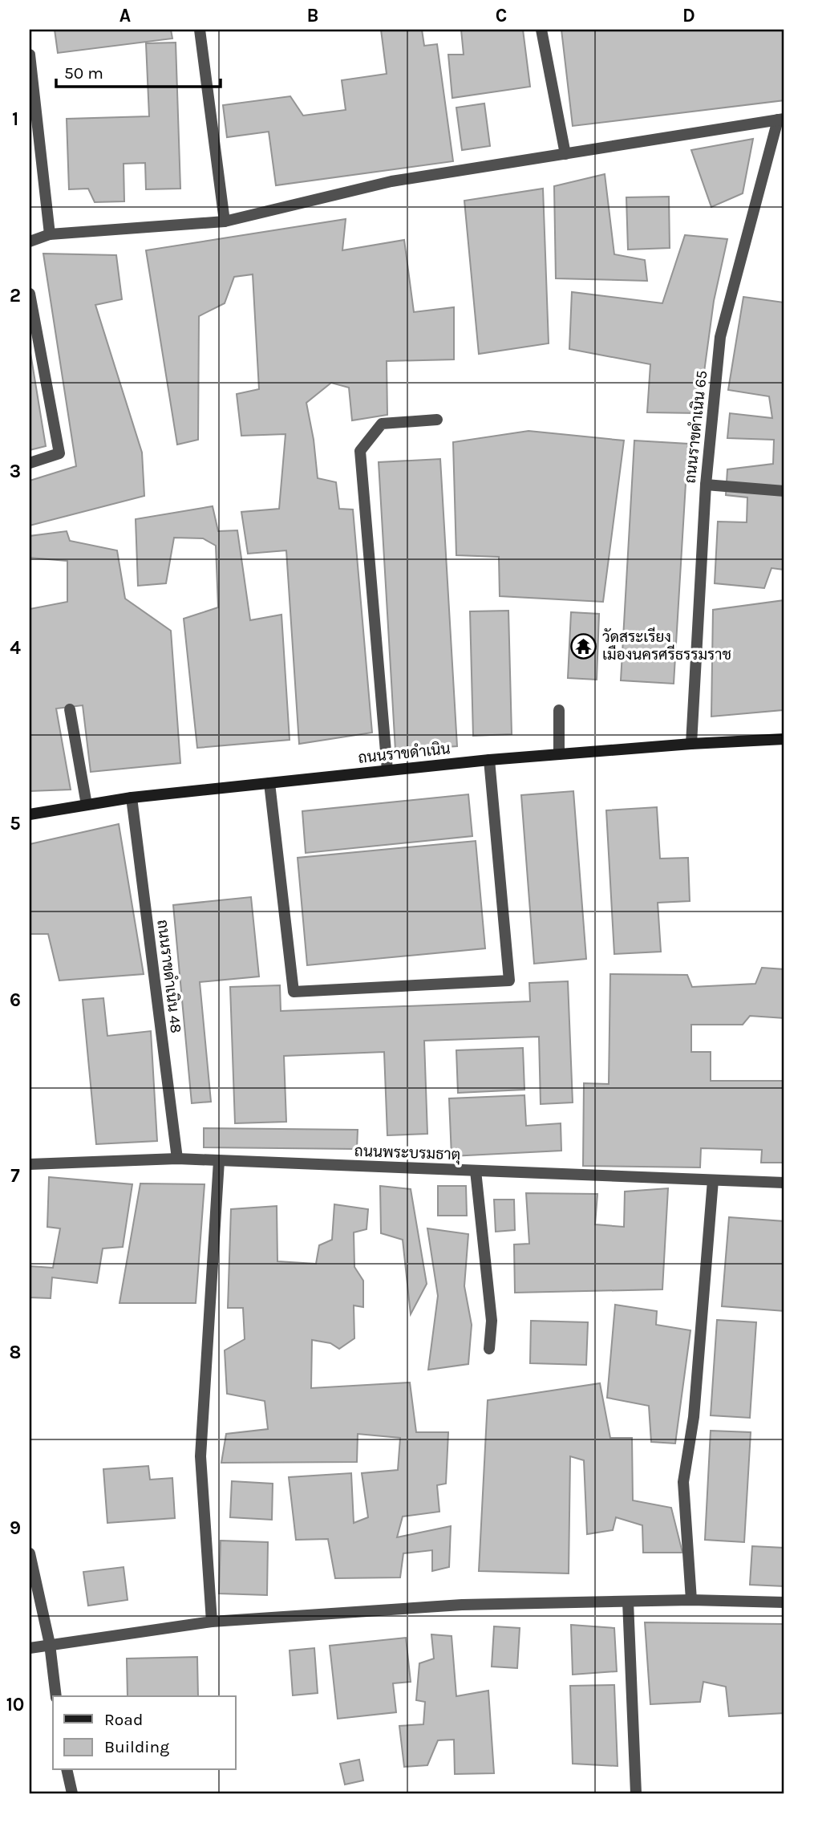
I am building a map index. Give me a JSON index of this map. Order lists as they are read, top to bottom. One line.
{"streets":{"main road":["ถนนราขดำเนิน"],"street":["ถนนราขดำเนิน 65","ถนนราขดำเนิน 48","ถนนพระบรมธาตุ"]},"crossings":[["ถนนราขดำเนิน 65","ถนนราขดำเนิน"],["ถนนราขดำเนิน","ถนนราขดำเนิน 48"],["ถนนราขดำเนิน 48","ถนนพระบรมธาตุ"]],"places":{"temple":["วัดสระเรียง เมืองนครศรีธรรมราช"]},"legend":["Road","Building"],"scale_bar":"50 m","grid":{"columns":["A","B","C","D"],"rows":["1","2","3","4","5","6","7","8","9","10"]}}
